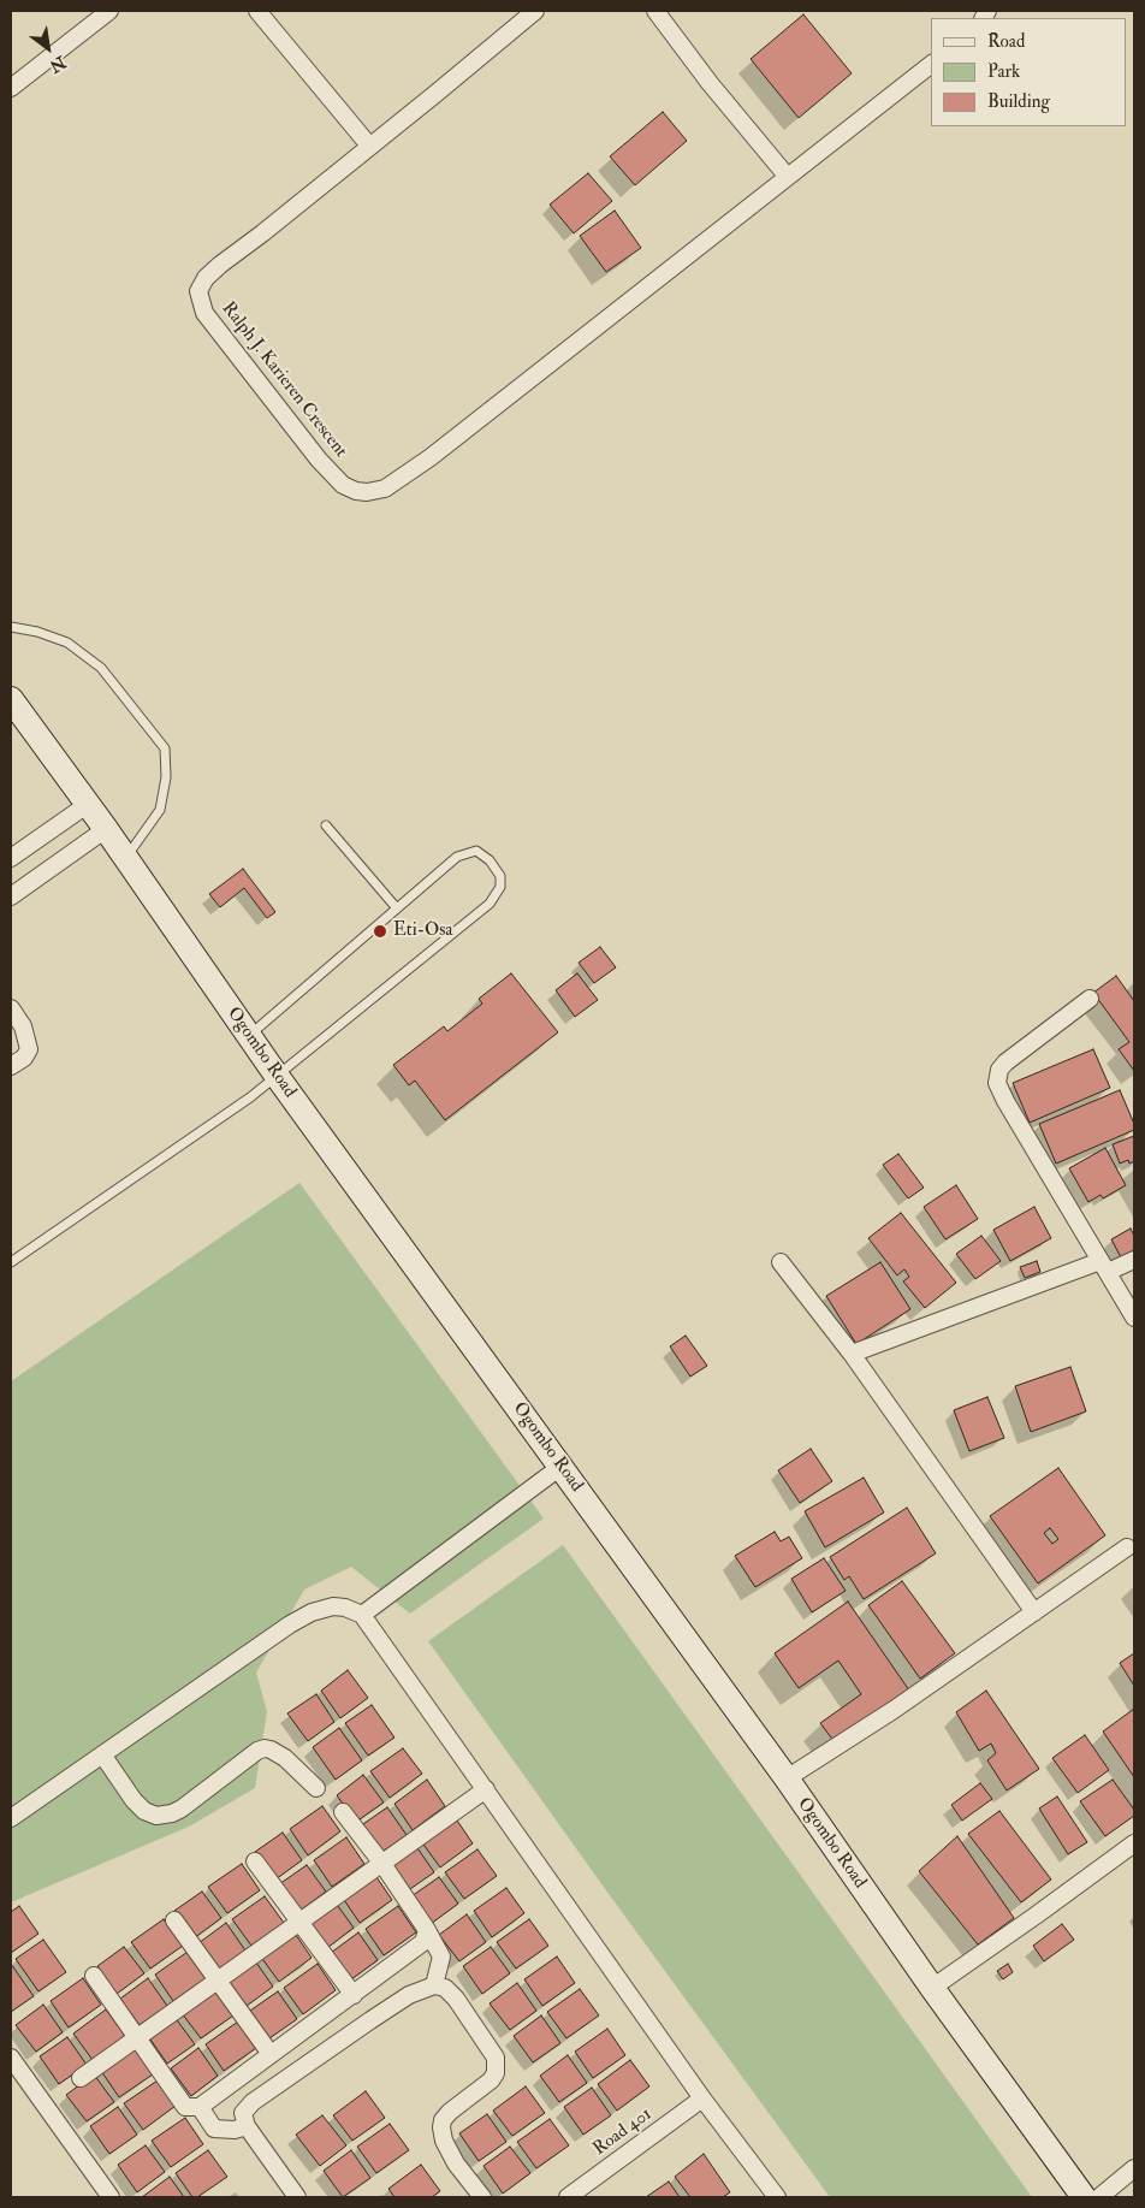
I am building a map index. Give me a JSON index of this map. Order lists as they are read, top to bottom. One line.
{"streets":{"main road":["Ogombo Road"],"street":["Ralph J. Karieren Crescent","Road 401"]},"places":["Eti-Osa"],"legend":["Road","Park","Building"],"north":"bottom right"}
